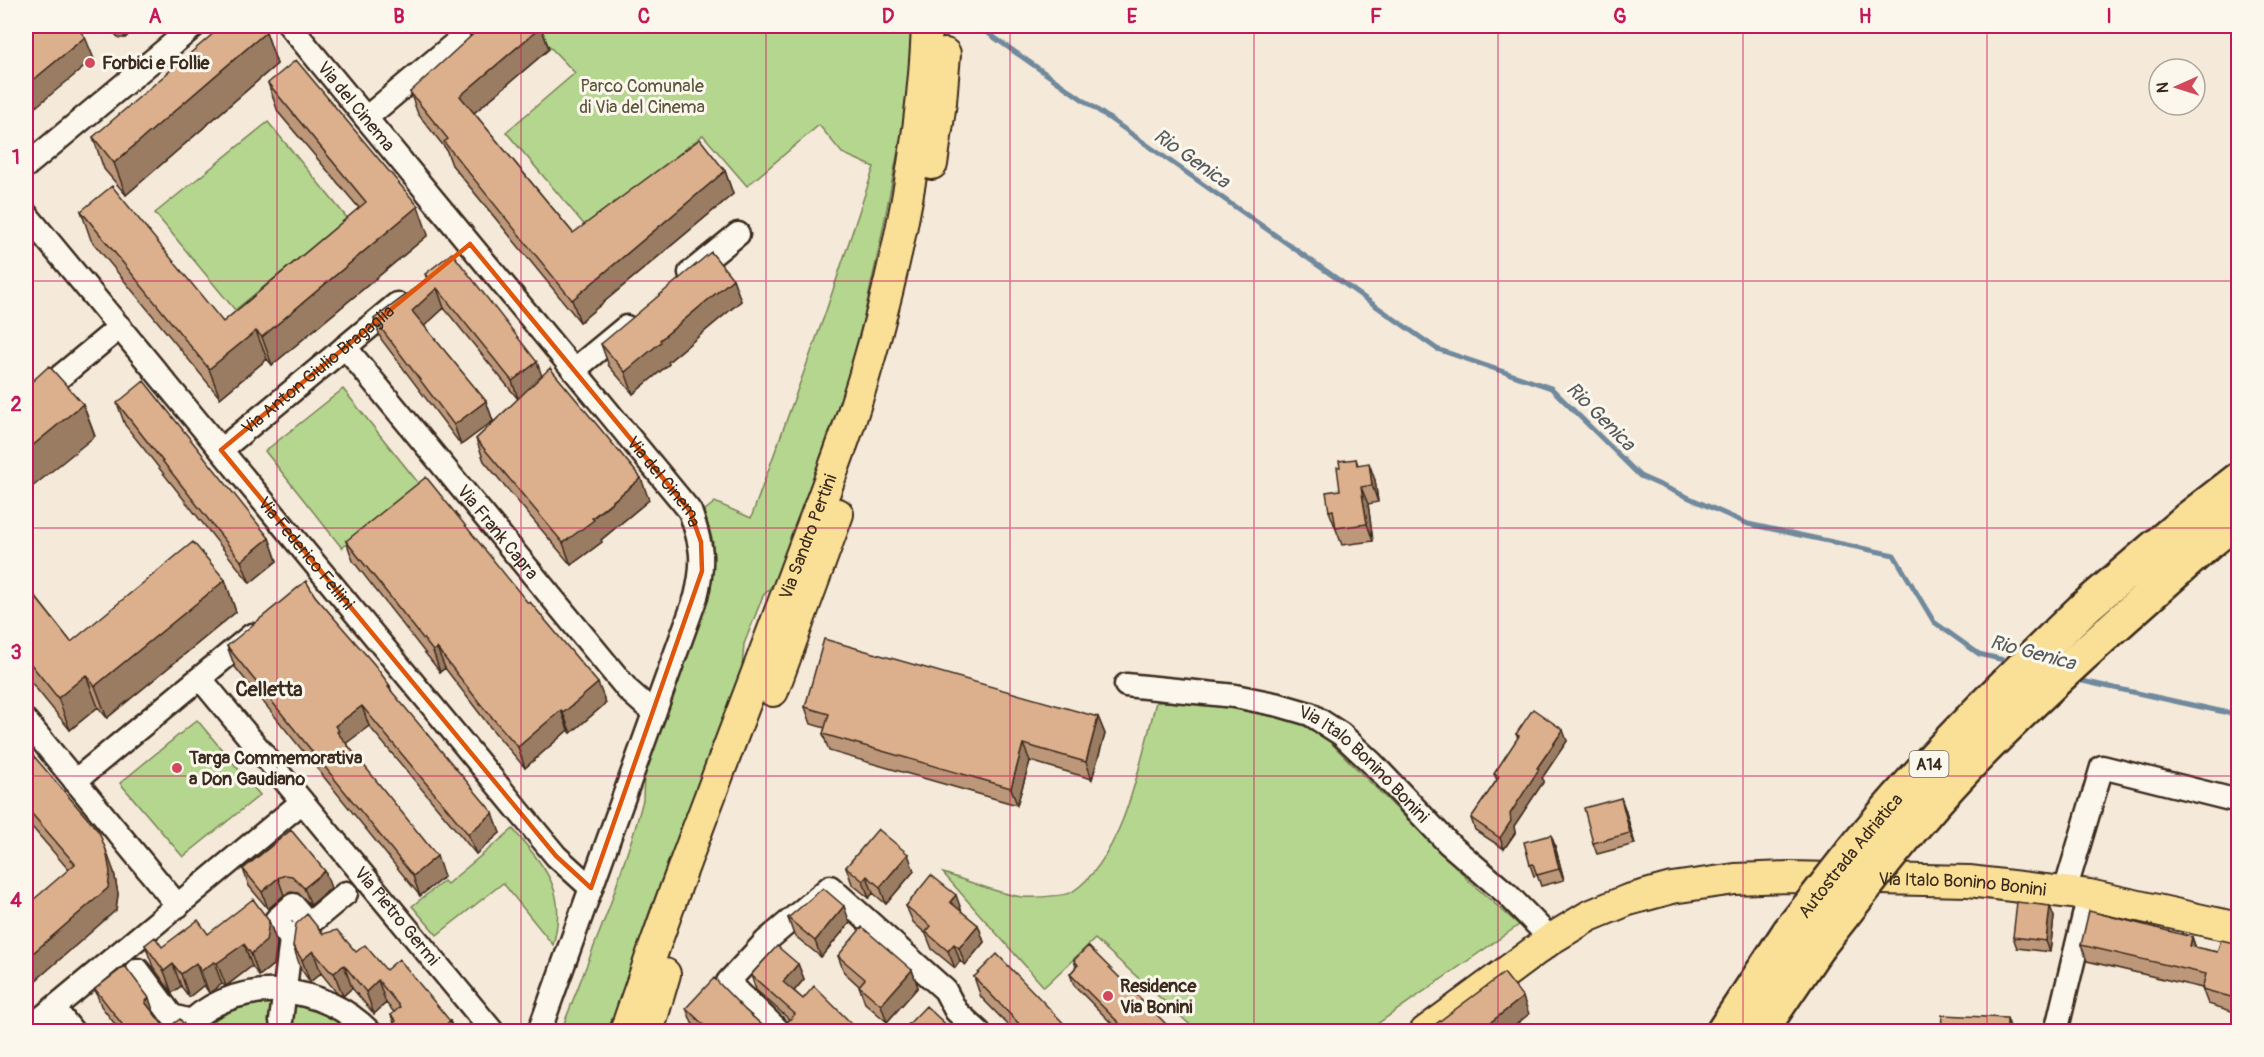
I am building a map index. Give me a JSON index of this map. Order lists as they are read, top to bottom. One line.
{"streets":{"highway":["A14","Autostrada Adriatica"],"main road":["Via Sandro Pertini","Via Italo Bonino Bonini"],"street":["Via del Cinema","Via Anton Giulio Bragaglia","Via Frank Capra","Via Federico Fellini","Via Pietro Germi"]},"crossings":[["Via del Cinema","Via Frank Capra"],["Via del Cinema","Via Federico Fellini"],["Via Anton Giulio Bragaglia","Via Frank Capra"],["Via Anton Giulio Bragaglia","Via Federico Fellini"]],"districts":["Celletta"],"water":["Rio Genica"],"parks":["Parco Comunale di Via del Cinema"],"places":["Forbici e Follie","Targa Commemorativa a Don Gaudiano","Residence Via Bonini"],"north":"left","grid":{"columns":["A","B","C","D","E","F","G","H","I"],"rows":["1","2","3","4"]}}
